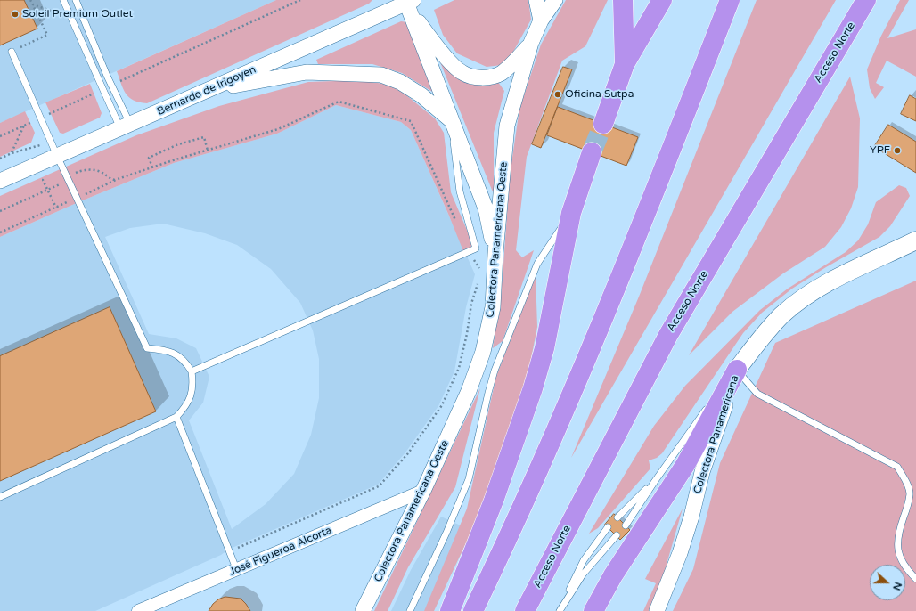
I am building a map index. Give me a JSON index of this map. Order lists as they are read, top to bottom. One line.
{"streets":{"highway":["Acceso Norte"],"main road":["Colectora Panamericana"],"street":["Bernardo de Irigoyen","Colectora Panamericana Oeste","José Figueroa Alcorta"]},"crossings":[["Colectora Panamericana Oeste","José Figueroa Alcorta"]],"places":["Soleil Premium Outlet","Oficina Sutpa","YPF"],"north":"right"}
